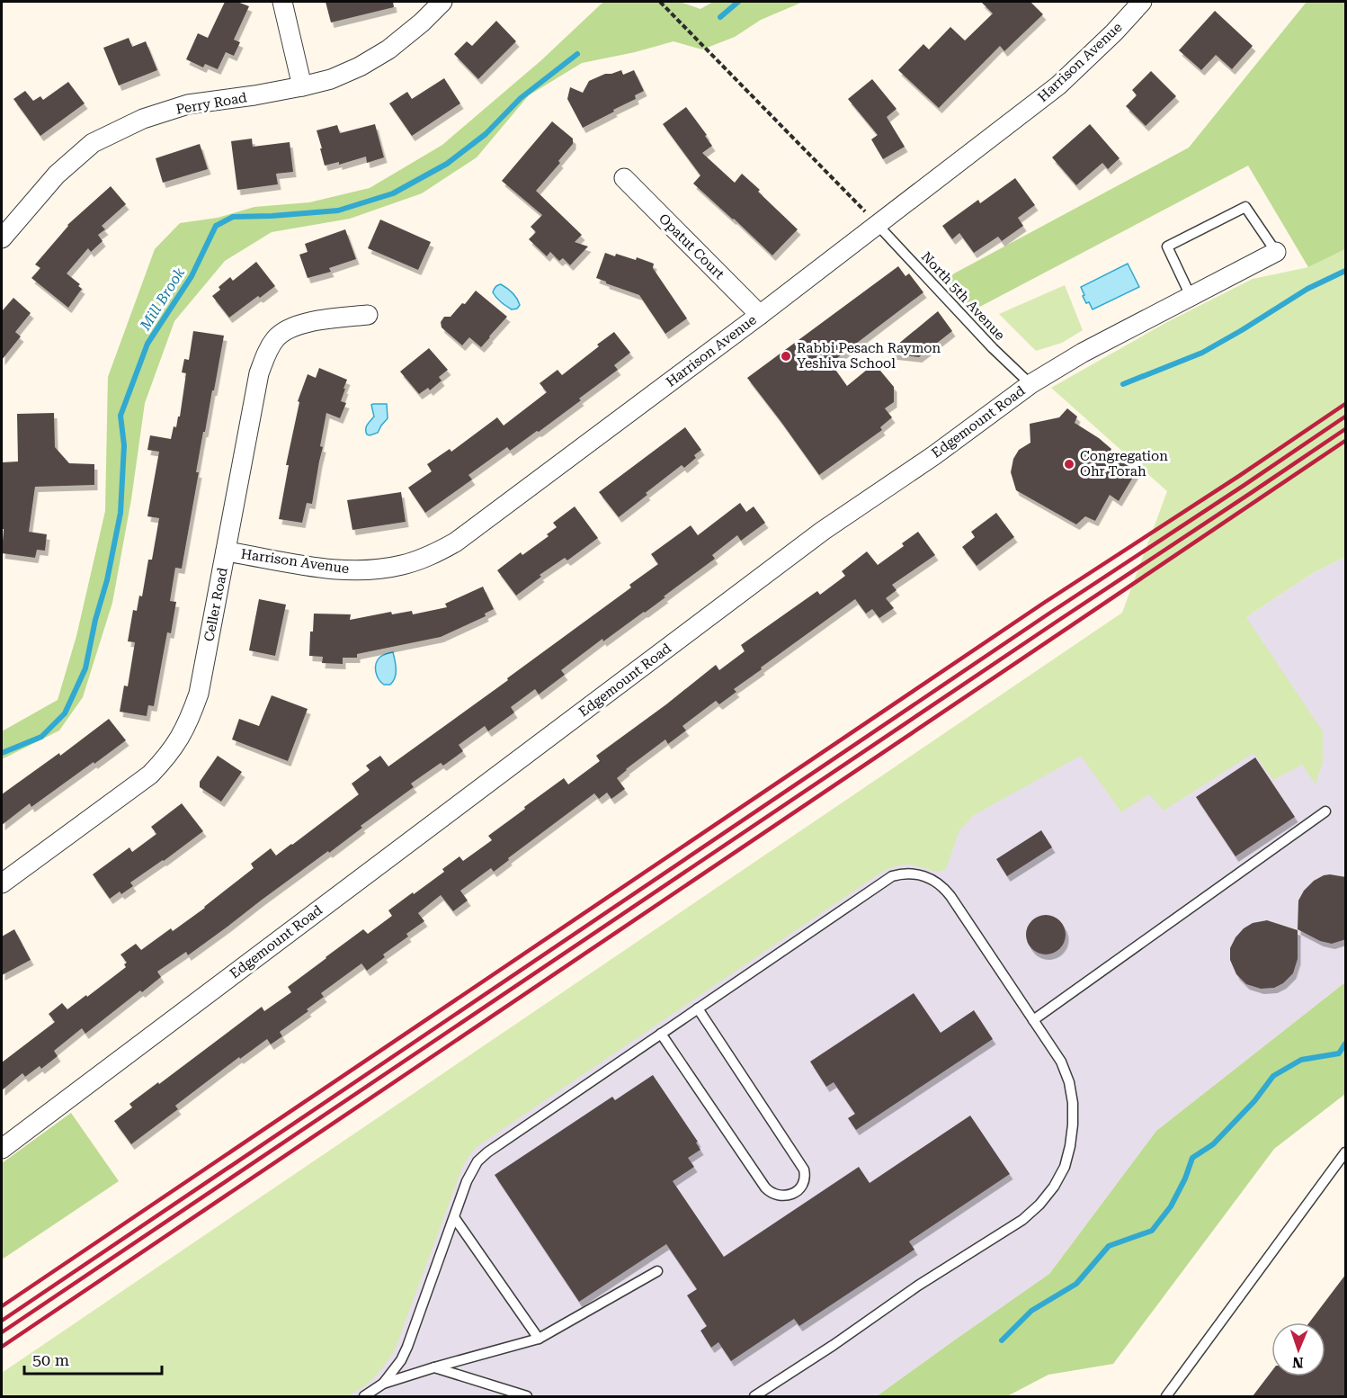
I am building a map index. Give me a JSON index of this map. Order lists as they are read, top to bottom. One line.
{"streets":{"street":["Harrison Avenue","Perry Road","Opatut Court","Edgemount Road","Celler Road"],"lane":["North 5th Avenue"]},"crossings":[["Harrison Avenue","Opatut Court"],["Harrison Avenue","North 5th Avenue"],["Harrison Avenue","Celler Road"],["North 5th Avenue","Edgemount Road"]],"water":["Mill Brook"],"places":["Rabbi Pesach Raymon Yeshiva School","Congregation Ohr Torah"],"scale_bar":"50 m","north":"bottom"}
